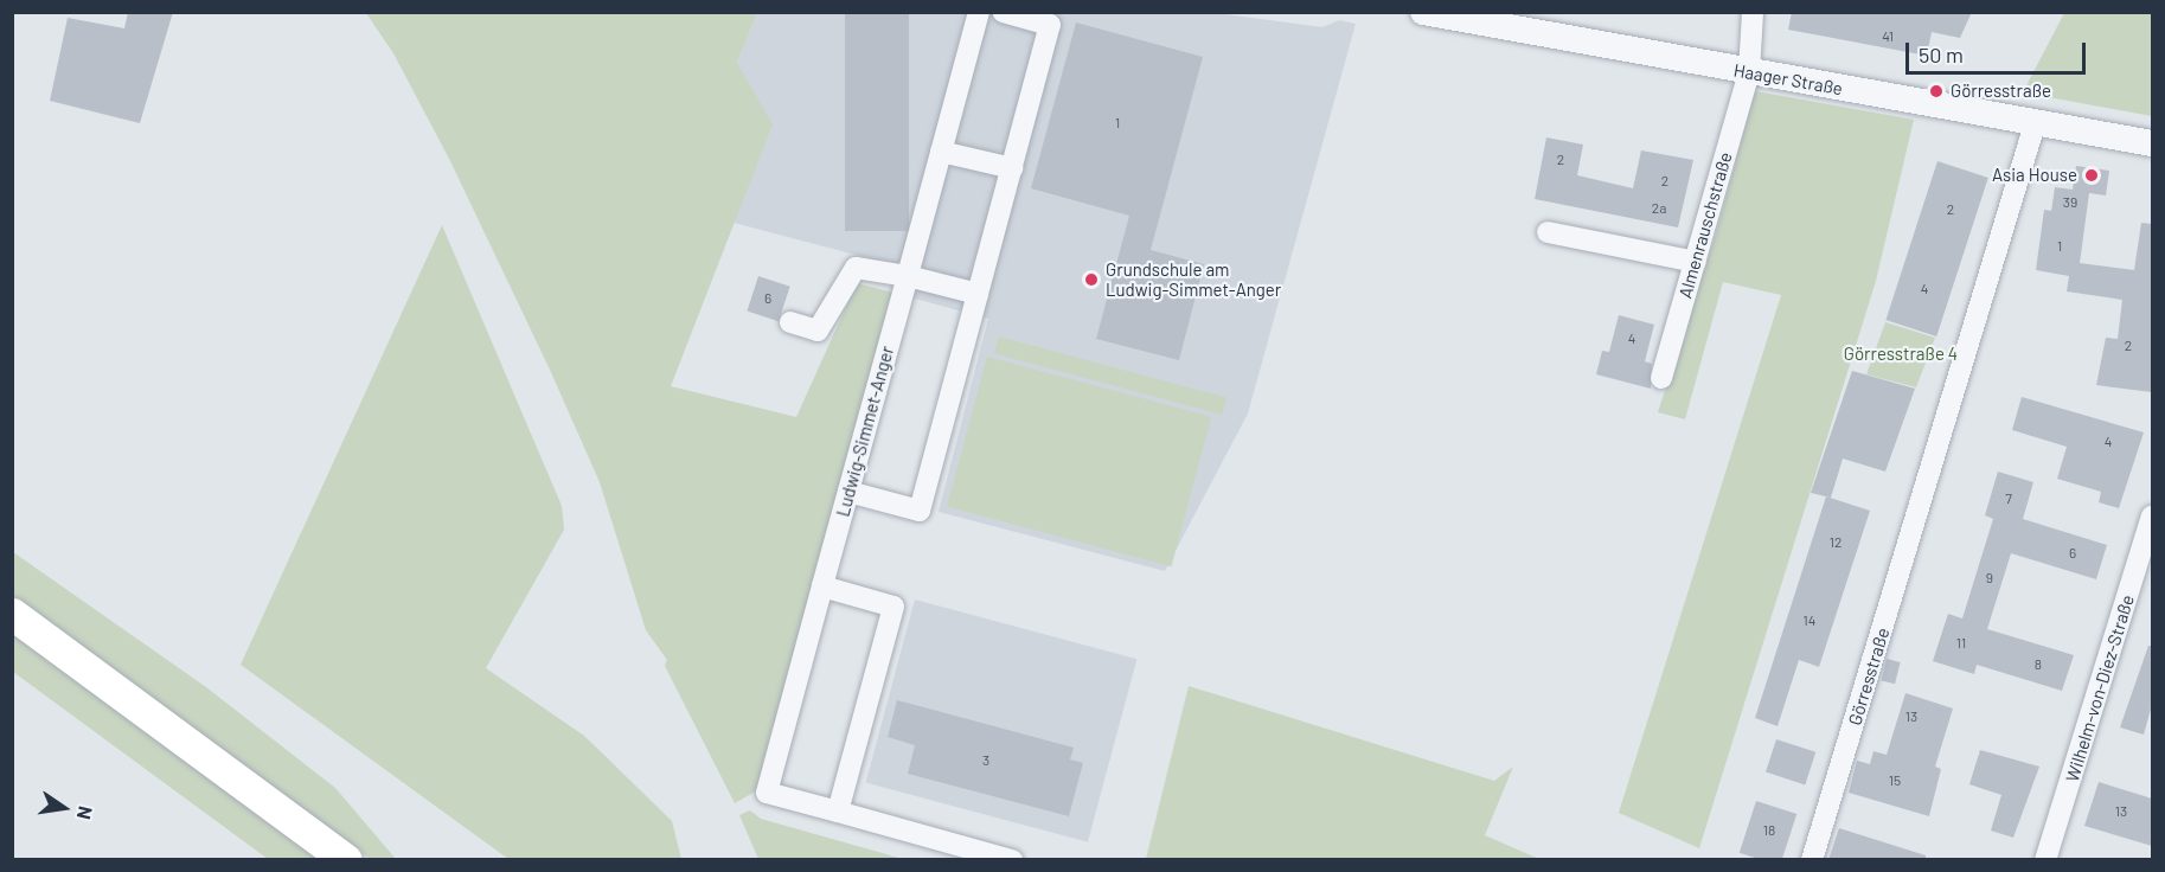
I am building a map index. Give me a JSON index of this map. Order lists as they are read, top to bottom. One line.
{"streets":{"street":["Haager Straße","Almenrauschstraße","Ludwig-Simmet-Anger","Görresstraße","Wilhelm-von-Diez-Straße"]},"crossings":[["Haager Straße","Almenrauschstraße"],["Haager Straße","Görresstraße"]],"parks":["Görresstraße 4"],"places":["Görresstraße","Asia House","Grundschule am Ludwig-Simmet-Anger"],"house_numbers":["41","1","2","2","39","2a","2","1","4","6","4","2","4","7","12","6","9","14","11","8","13","3","15","13","18"],"scale_bar":"50 m","north":"right"}
